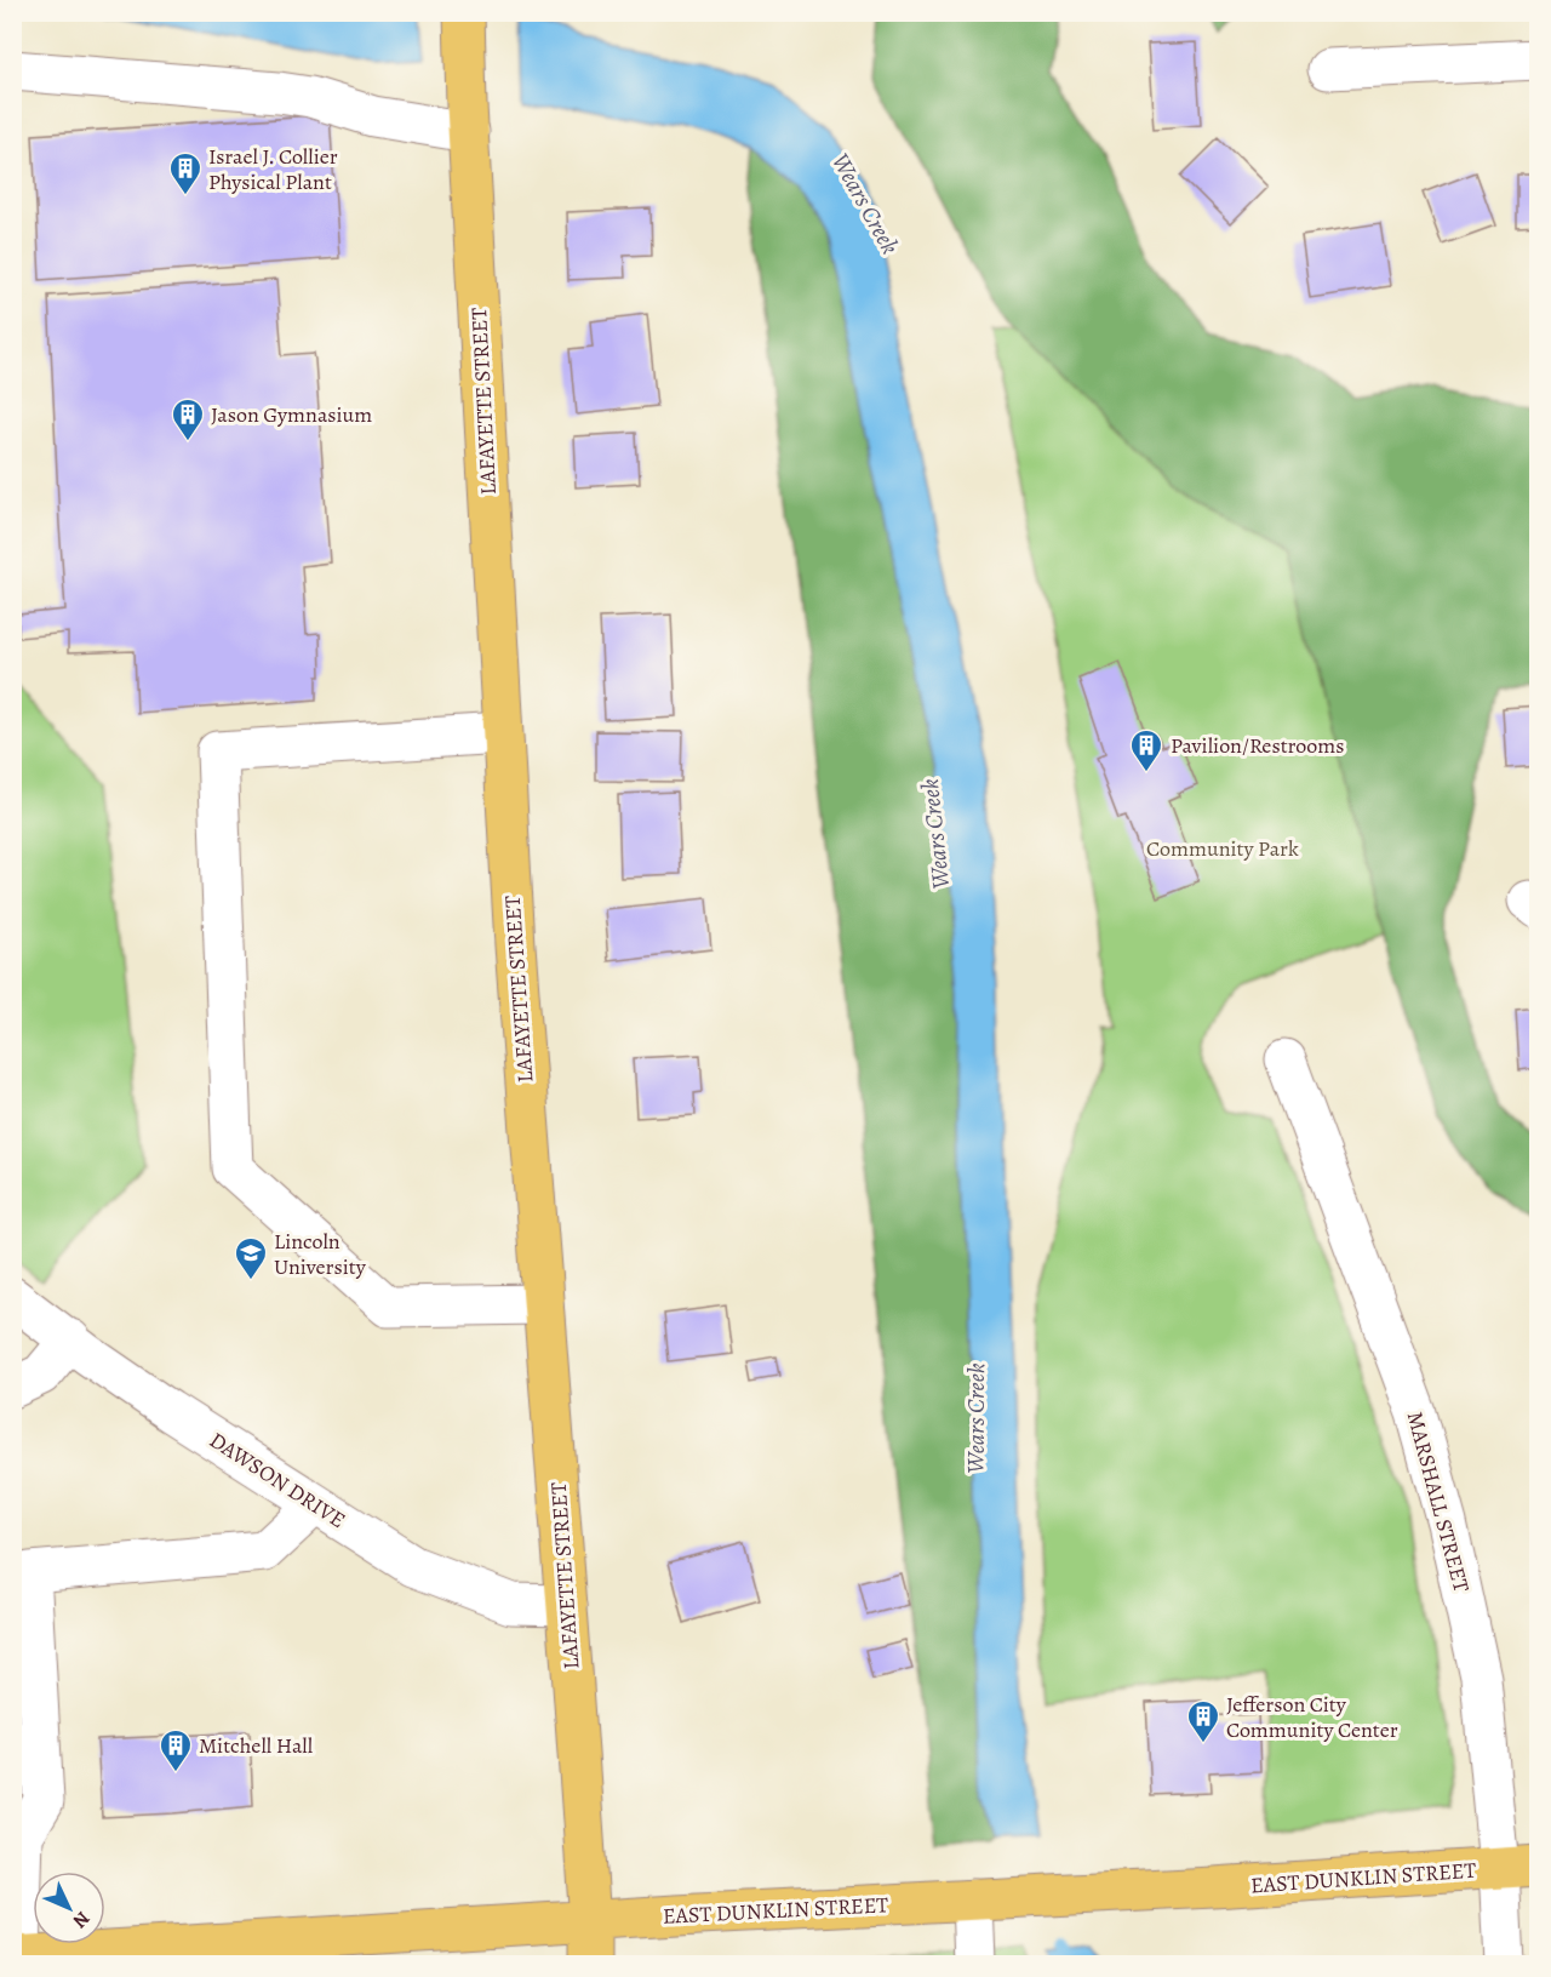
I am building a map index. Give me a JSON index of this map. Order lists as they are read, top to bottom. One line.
{"streets":{"main road":["LAFAYETTE STREET","EAST DUNKLIN STREET"],"street":["DAWSON DRIVE","MARSHALL STREET"]},"crossings":[["LAFAYETTE STREET","DAWSON DRIVE"],["LAFAYETTE STREET","EAST DUNKLIN STREET"],["MARSHALL STREET","EAST DUNKLIN STREET"]],"water":["Wears Creek"],"parks":["Community Park"],"places":{"building":["Israel J. Collier Physical Plant","Jason Gymnasium","Pavilion/Restrooms","Jefferson City Community Center","Mitchell Hall"],"school or university":["Lincoln University"]},"north":"bottom right"}
